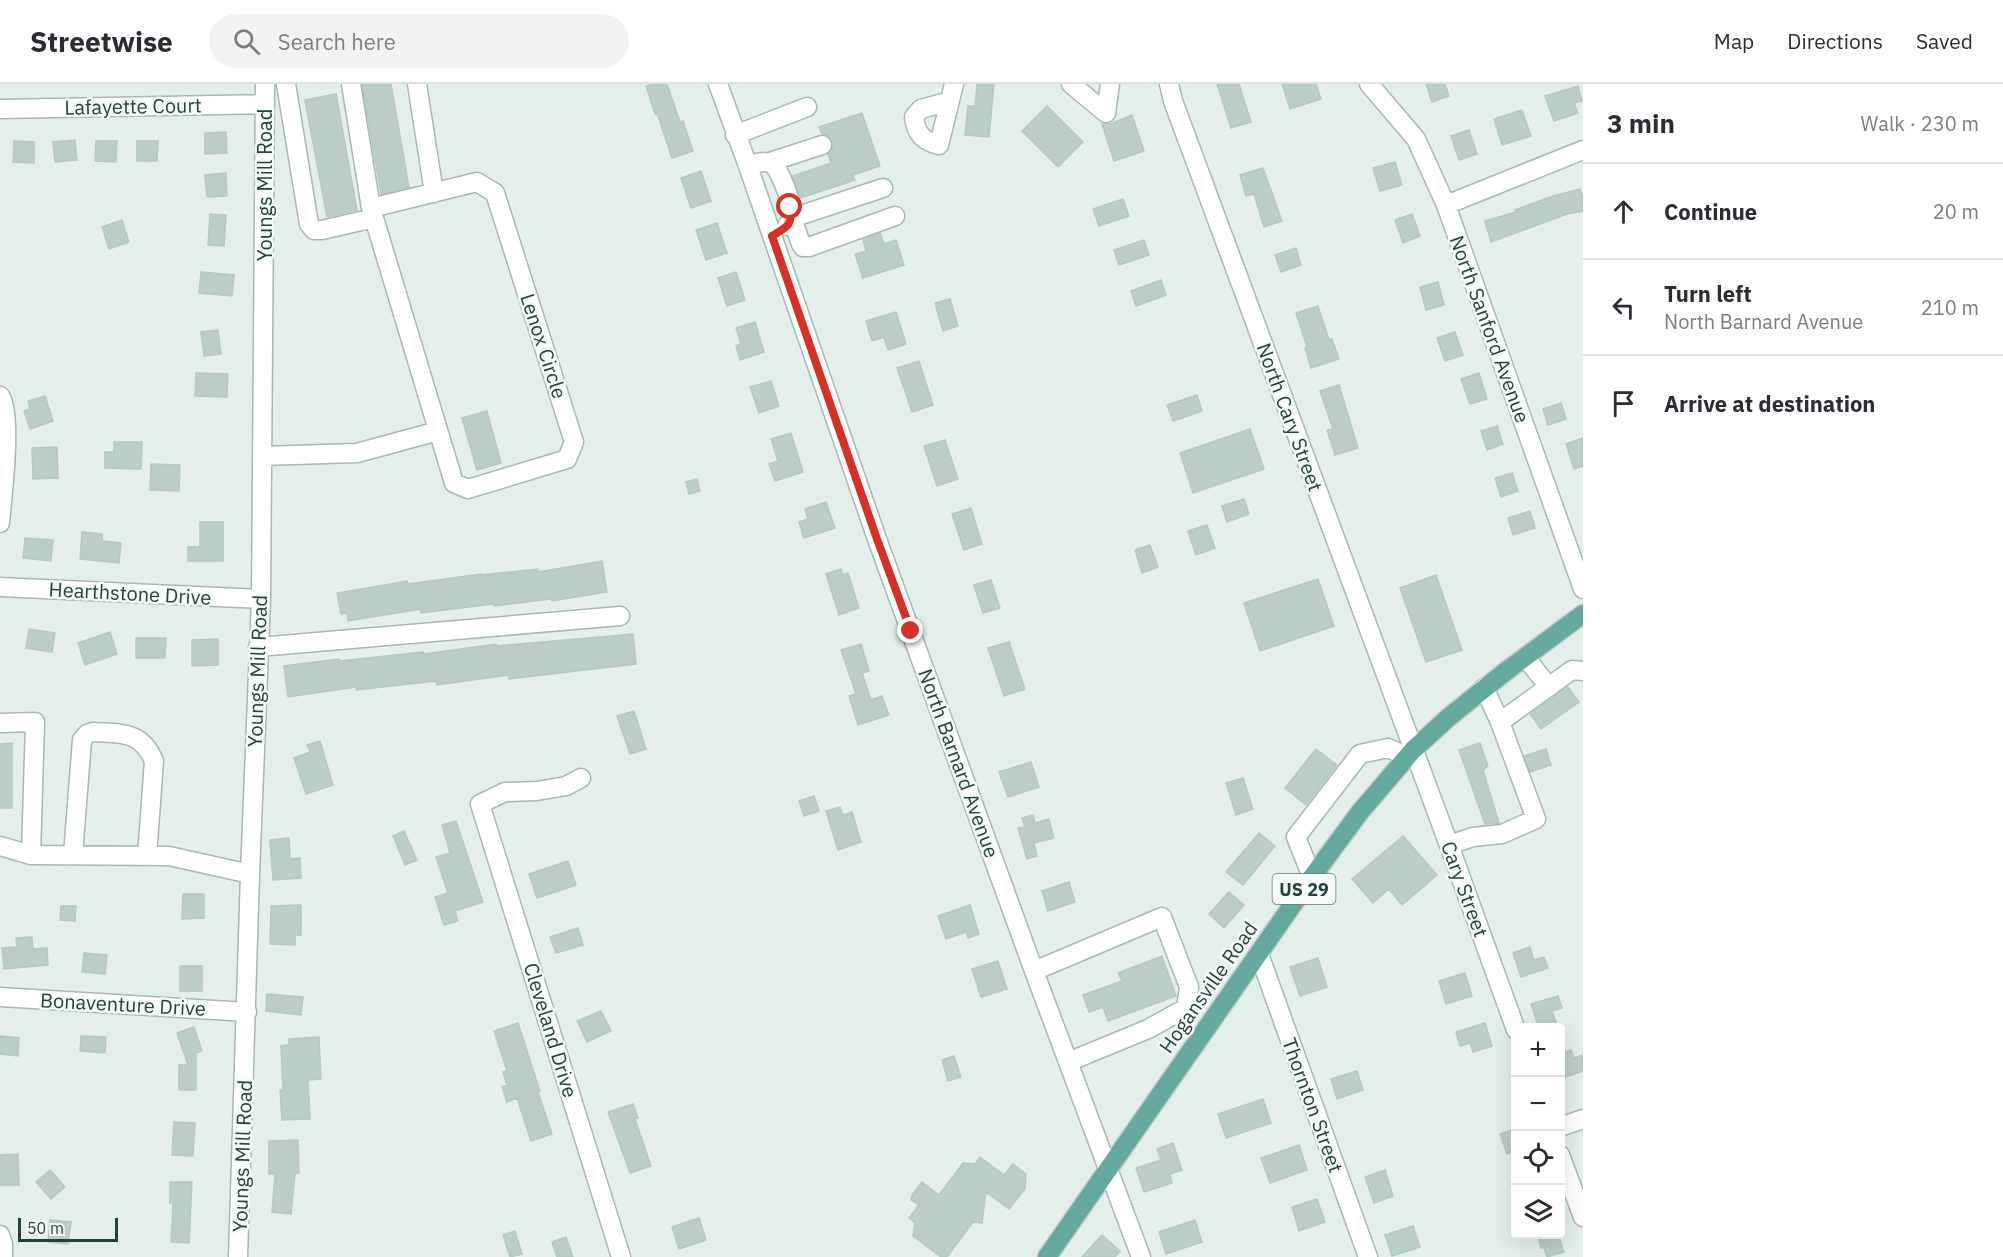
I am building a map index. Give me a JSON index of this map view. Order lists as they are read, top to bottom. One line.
{"streets":{"main road":["US 29","Hogansville Road"],"street":["Lafayette Court","Youngs Mill Road","North Sanford Avenue","Lenox Circle","North Cary Street","Hearthstone Drive","North Barnard Avenue","Cary Street","Bonaventure Drive","Cleveland Drive","Thornton Street"]},"crossings":[["Lafayette Court","Youngs Mill Road"],["Youngs Mill Road","Hearthstone Drive"],["Youngs Mill Road","Bonaventure Drive"],["North Cary Street","Cary Street"],["North Cary Street","Hogansville Road"],["North Barnard Avenue","Hogansville Road"],["Cary Street","Hogansville Road"],["Hogansville Road","Thornton Street"]],"scale_bar":"50 m","page":{"header":"Streetwise","search":"Search here","nav":["Map","Directions","Saved"],"heading":["3 min","Walk · 230 m"],"list":[["Continue","20 m"],["Turn left","North Barnard Avenue","210 m"],"Arrive at destination"],"map_buttons":["+","−"],"scale":"50 m"}}
